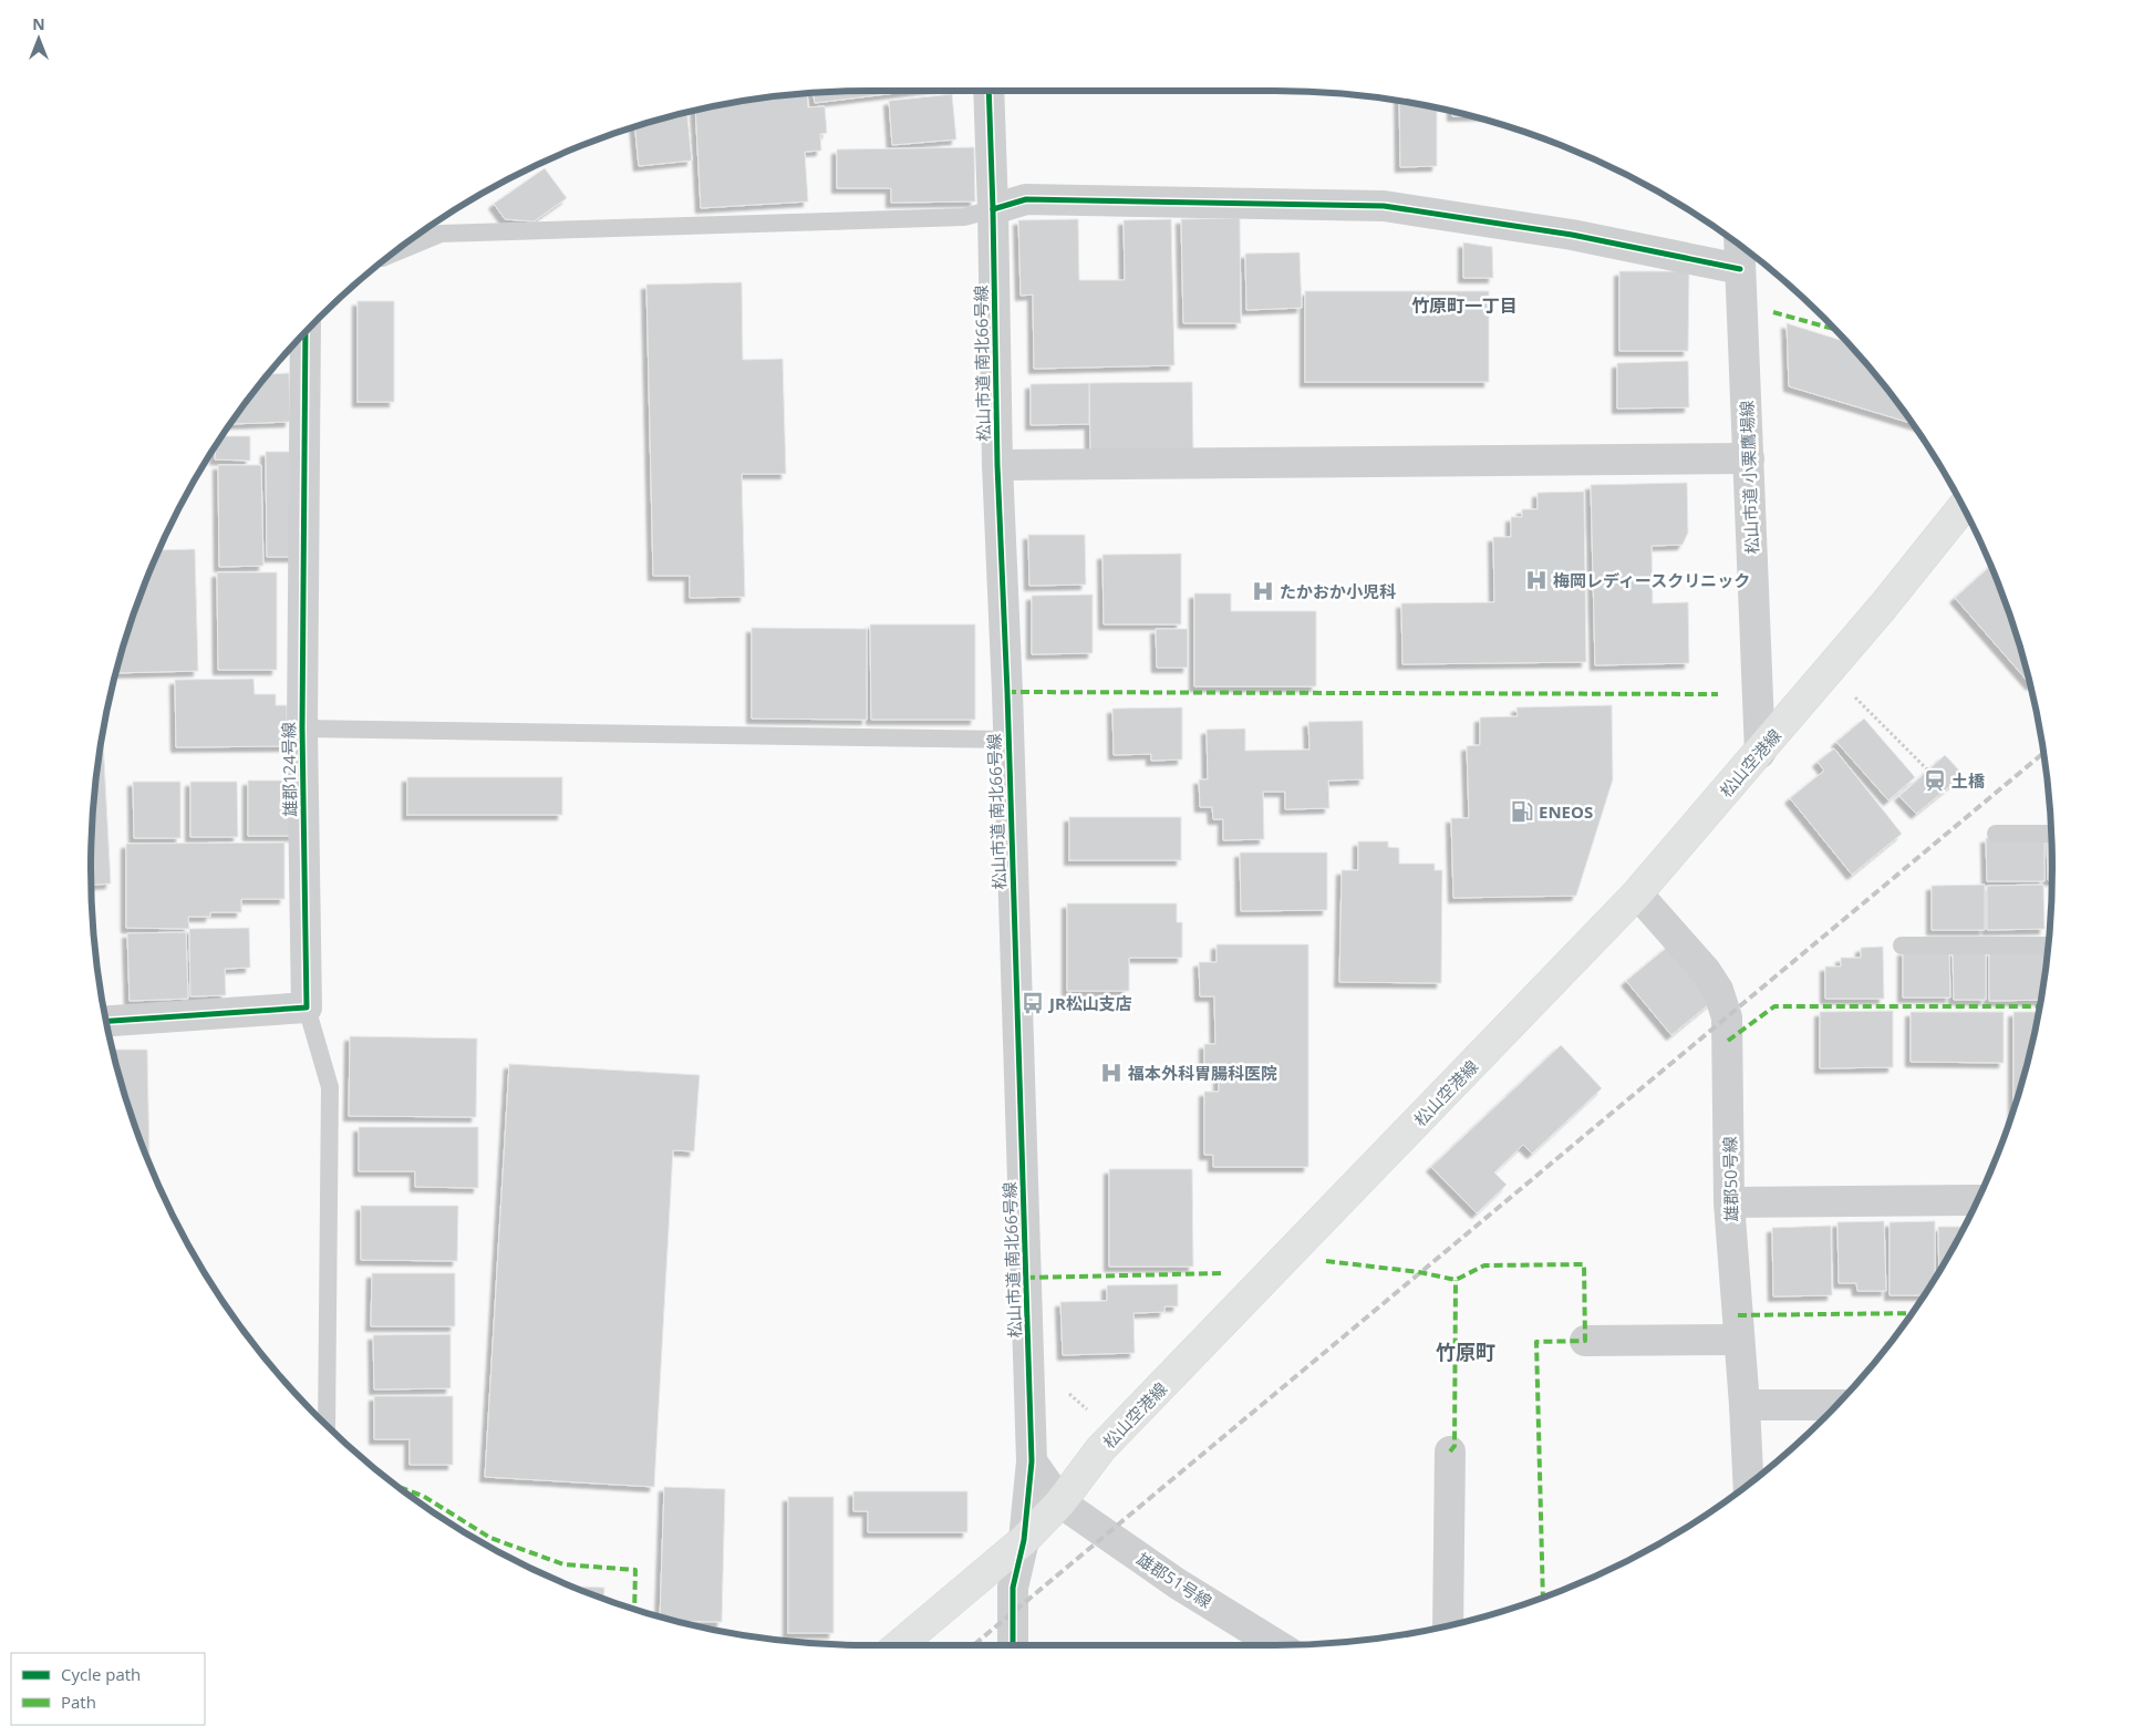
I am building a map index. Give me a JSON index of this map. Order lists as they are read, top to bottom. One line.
{"streets":{"main road":["松山空港線"],"street":["松山市道 南北66号線","松山市道 小栗鷹場線","雄郡124号線","雄郡50号線","雄郡51号線"]},"crossings":[["松山市道 南北66号線","松山空港線"],["松山市道 小栗鷹場線","松山空港線"],["松山空港線","雄郡50号線"],["松山空港線","雄郡51号線"]],"districts":["竹原町一丁目","竹原町"],"places":{"hospital":["梅岡レディースクリニック","たかおか小児科","福本外科胃腸科医院"],"station":["土橋"],"fuel station":["ENEOS"],"bus stop":["JR松山支店"]},"legend":["Cycle path","Path"],"north":"top"}
